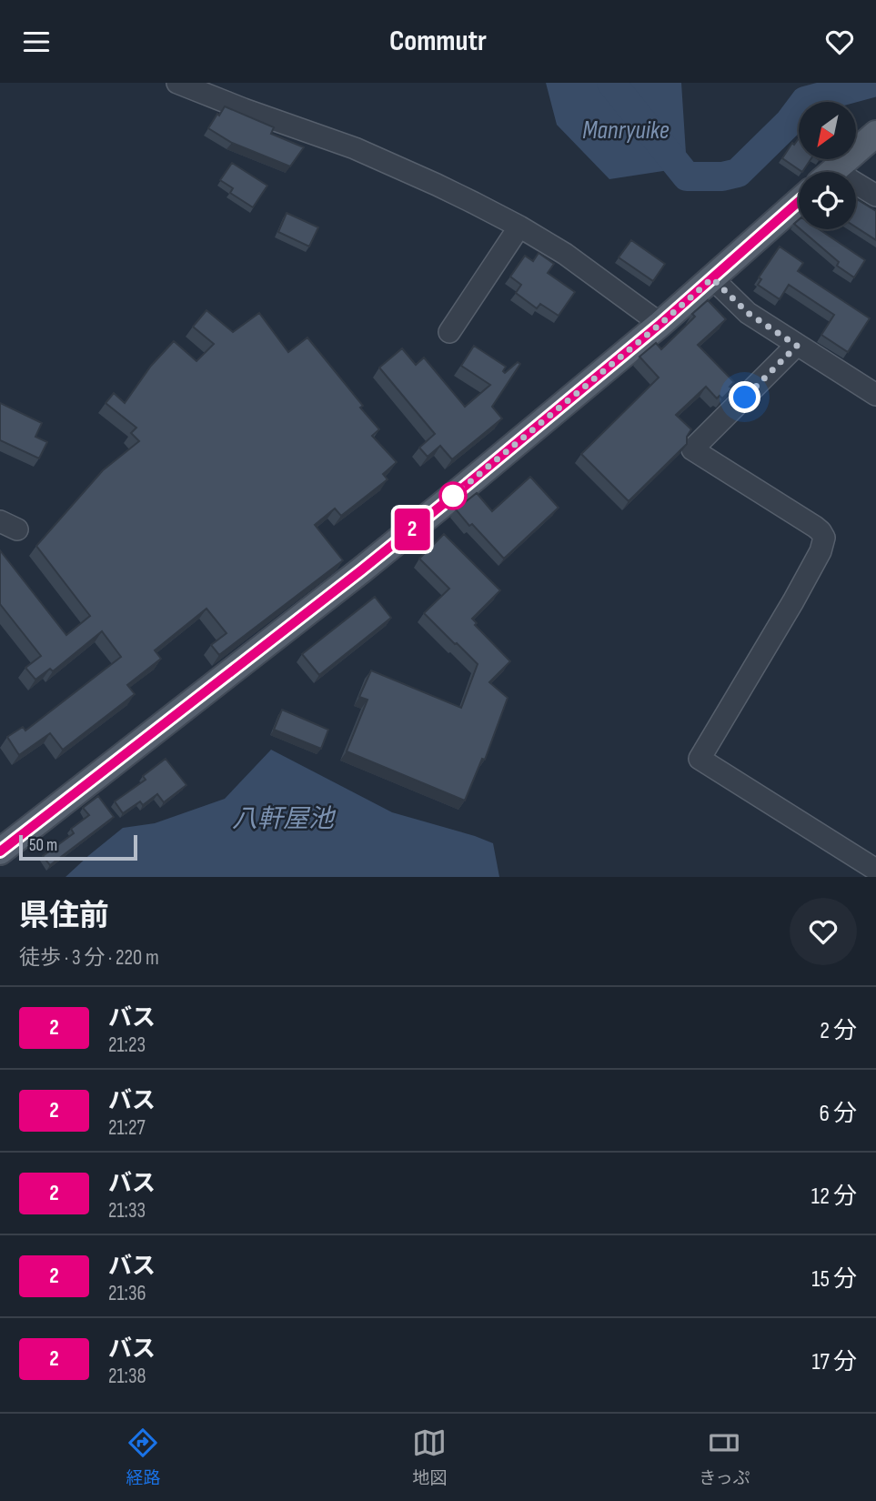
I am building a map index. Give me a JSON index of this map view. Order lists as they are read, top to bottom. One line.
{"water":["Manryuike","八軒屋池"],"lines":["bus line 2"],"scale_bar":"50 m","north":"bottom left","page":{"header":"Commutr","on_map":"2","scale":"50 m","heading":["県住前","徒歩 · 3 分 · 220 m"],"list":[{"mark":"2","name":"バス","note":"21:23","value":"2 分"},{"mark":"2","name":"バス","note":"21:27","value":"6 分"},{"mark":"2","name":"バス","note":"21:33","value":"12 分"},{"mark":"2","name":"バス","note":"21:36","value":"15 分"},{"mark":"2","name":"バス","note":"21:38","value":"17 分"}],"tabs":["経路","地図","きっぷ"]}}
